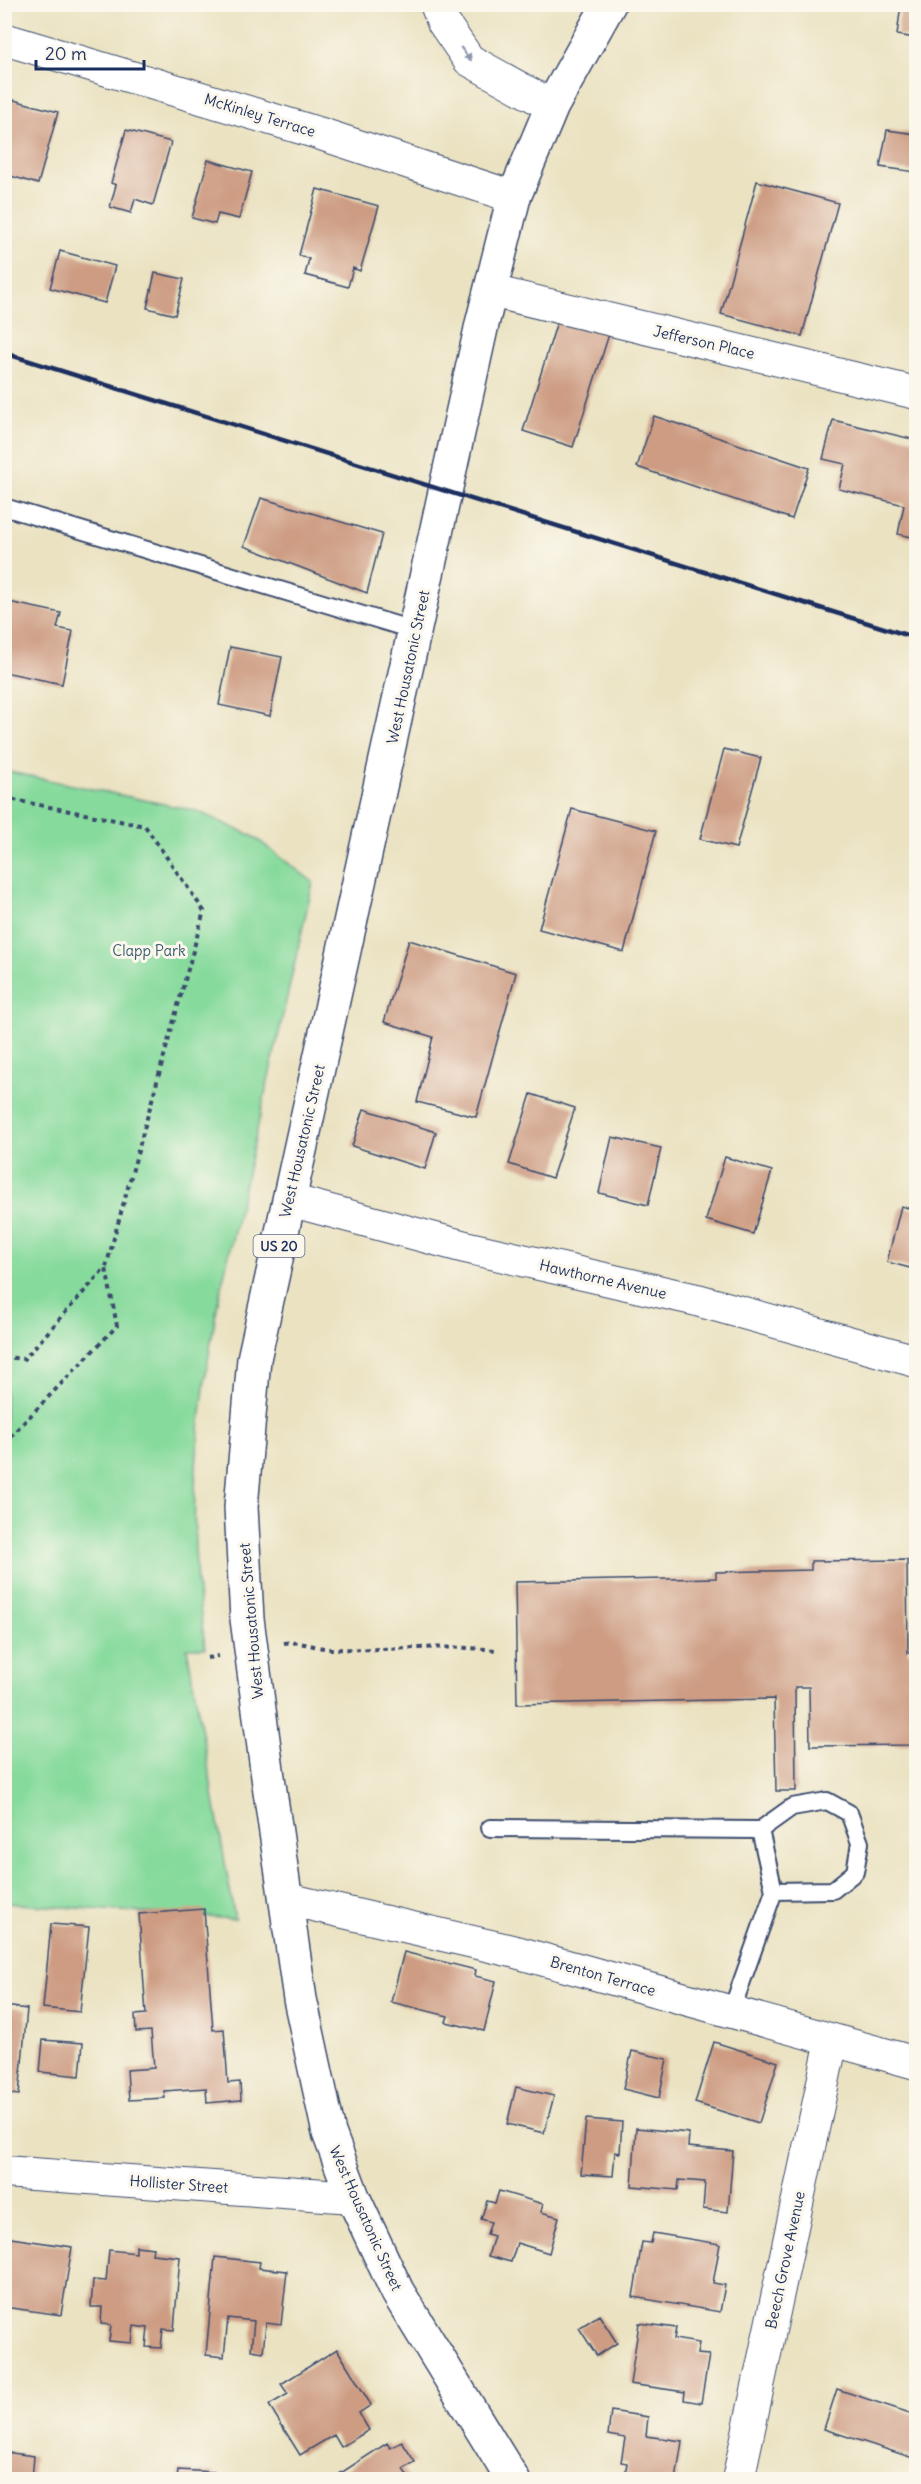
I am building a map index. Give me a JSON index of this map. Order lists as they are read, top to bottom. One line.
{"streets":{"highway":["West Housatonic Street","US 20"],"street":["McKinley Terrace","Jefferson Place","Hawthorne Avenue","Brenton Terrace","Hollister Street","Beech Grove Avenue"]},"crossings":[["McKinley Terrace","West Housatonic Street"],["Jefferson Place","West Housatonic Street"],["West Housatonic Street","Hawthorne Avenue"],["West Housatonic Street","Brenton Terrace"],["West Housatonic Street","Hollister Street"],["Brenton Terrace","Beech Grove Avenue"]],"parks":["Clapp Park"],"scale_bar":"20 m"}
